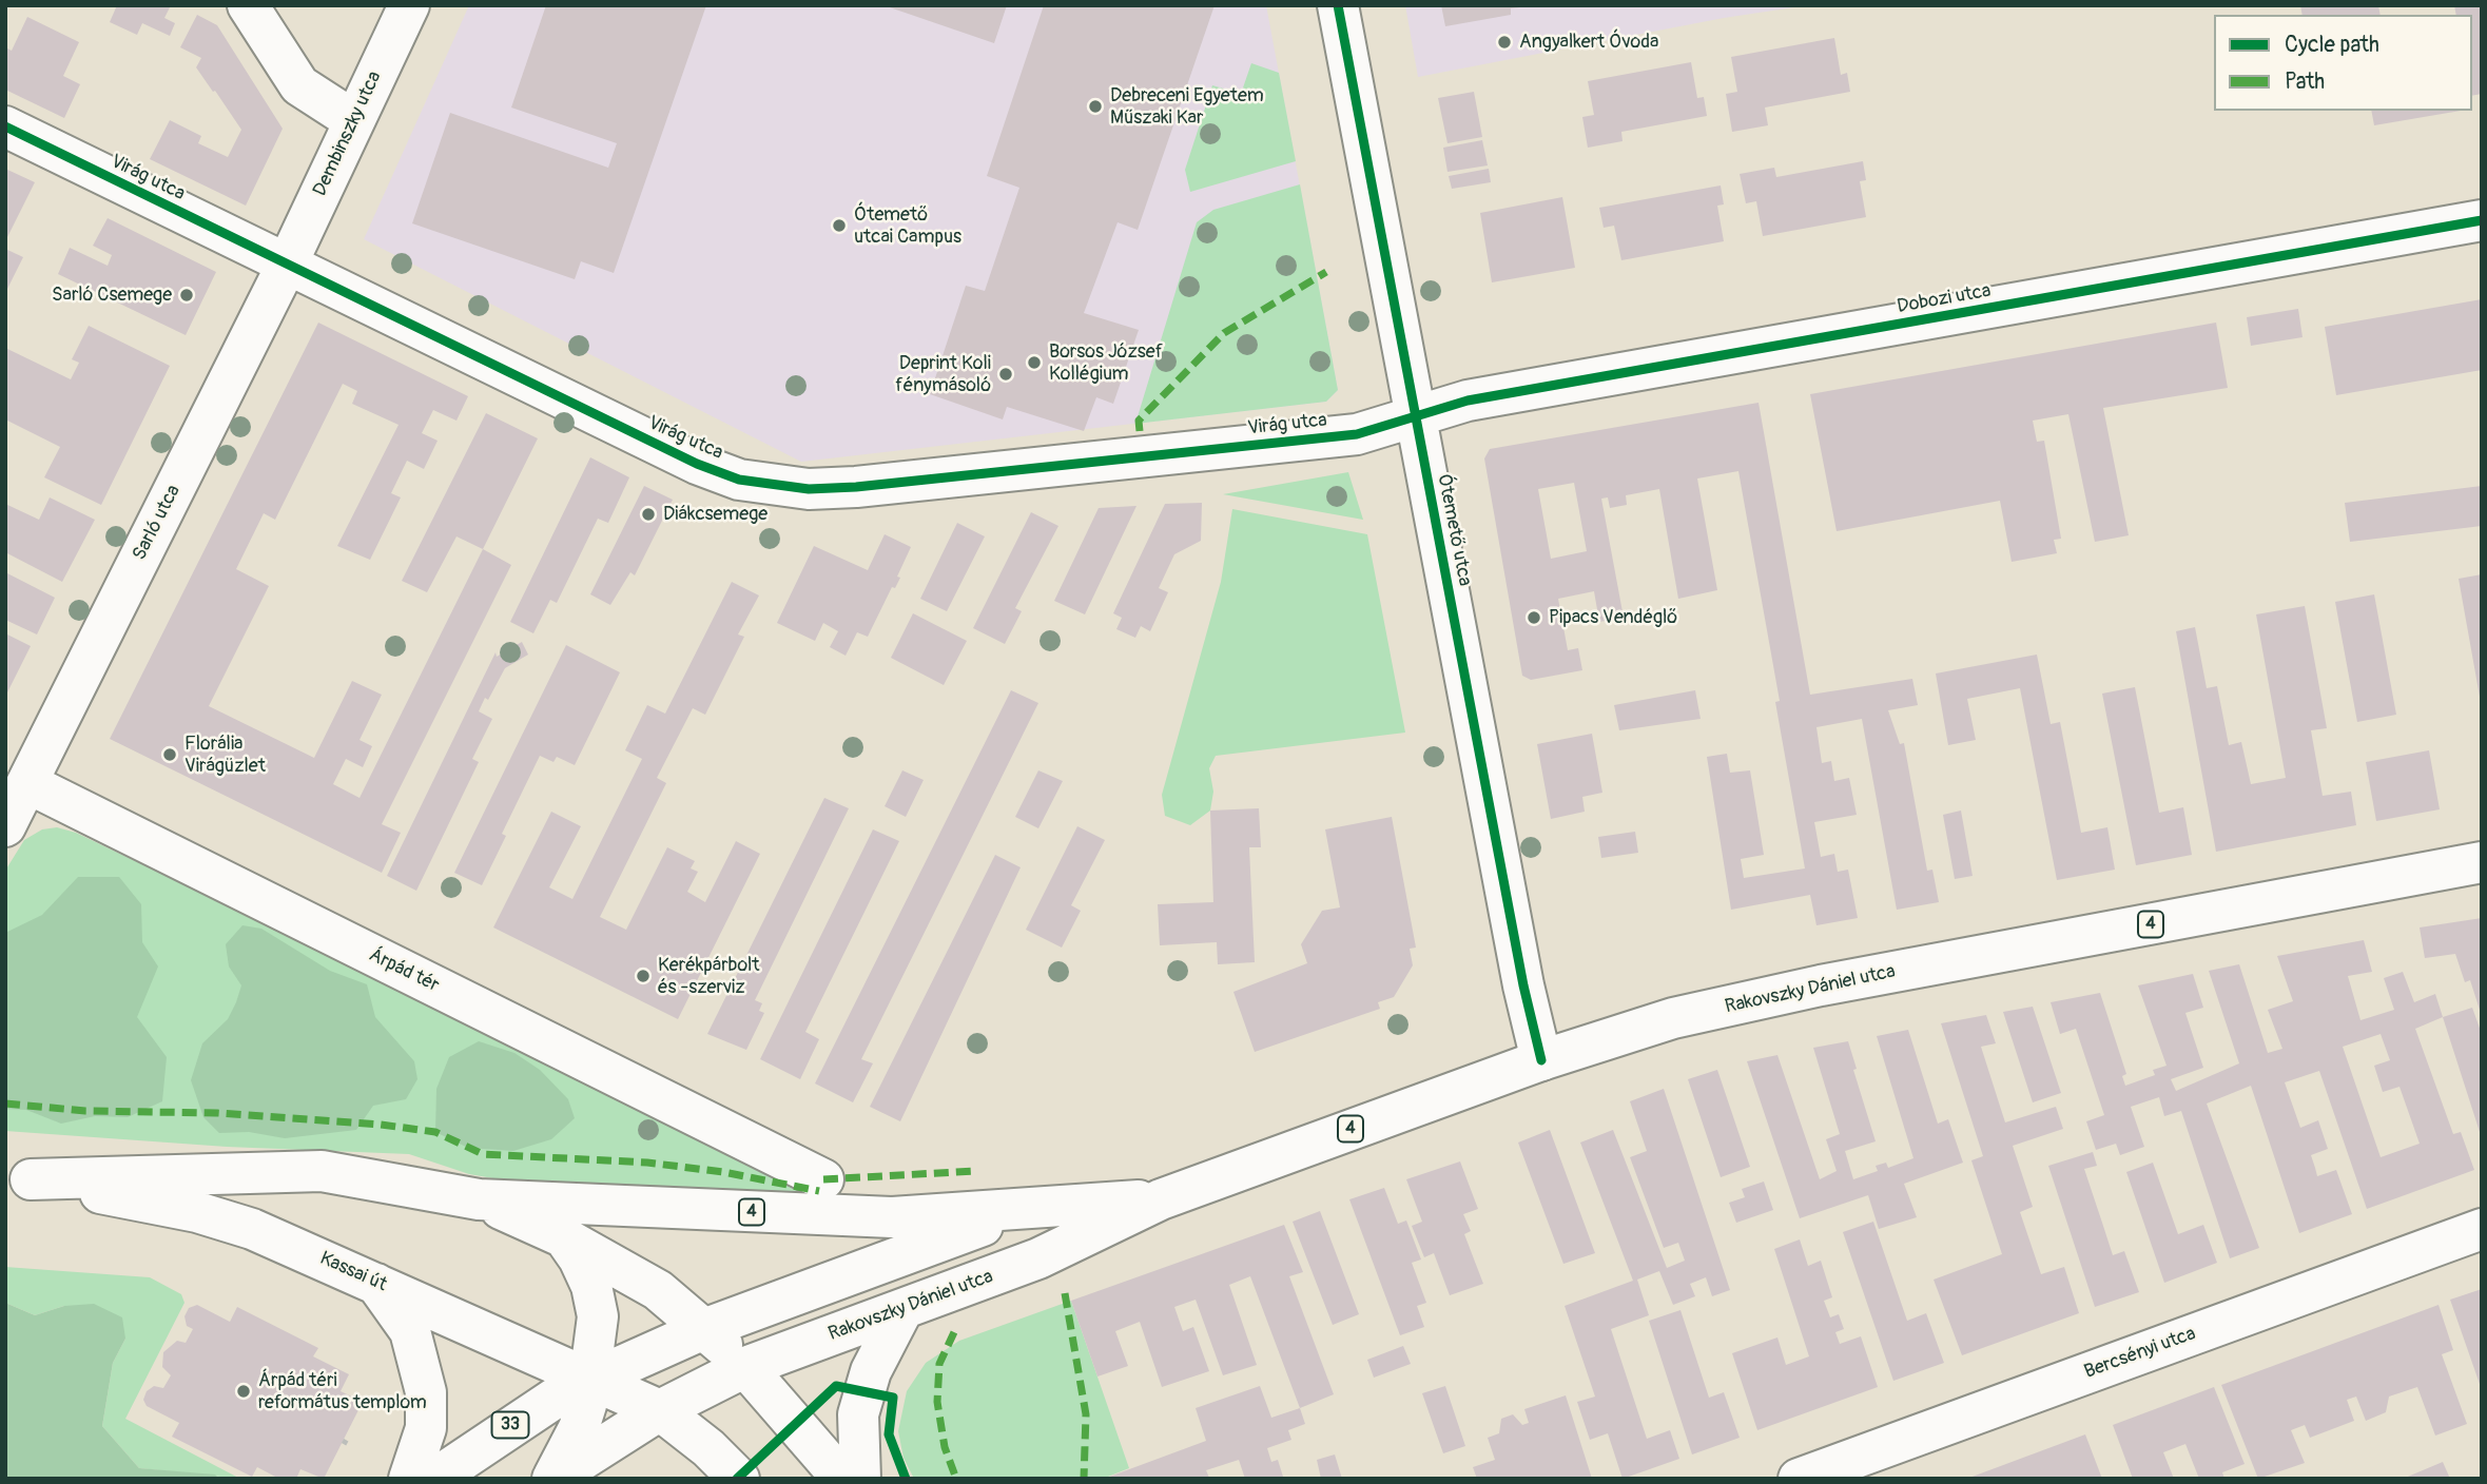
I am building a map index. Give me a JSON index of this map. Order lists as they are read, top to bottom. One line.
{"streets":{"street":["Dembinszky utca","Virág utca","Dobozi utca","Sarló utca","Ótemető utca","4","Árpád tér","Rakovszky Dániel utca","Kassai út","Bercsényi utca","33"]},"crossings":[["Dembinszky utca","Virág utca"],["Dembinszky utca","Sarló utca"],["Virág utca","Dobozi utca"],["Virág utca","Sarló utca"],["Virág utca","Ótemető utca"],["Dobozi utca","Ótemető utca"],["Sarló utca","Árpád tér"],["Ótemető utca","Rakovszky Dániel utca"],["4","Rakovszky Dániel utca"],["4","Kassai út"],["Rakovszky Dániel utca","Kassai út"],["Kassai út","33"]],"places":["Angyalkert Óvoda","Debreceni Egyetem Műszaki Kar","Ótemető utcai Campus","Sarló Csemege","Borsos József Kollégium","Deprint Koli fénymásoló","Diákcsemege","Pipacs Vendéglő","Florália Virágüzlet","Kerékpárbolt és -szerviz","Árpád téri református templom"],"legend":["Cycle path","Path"]}
